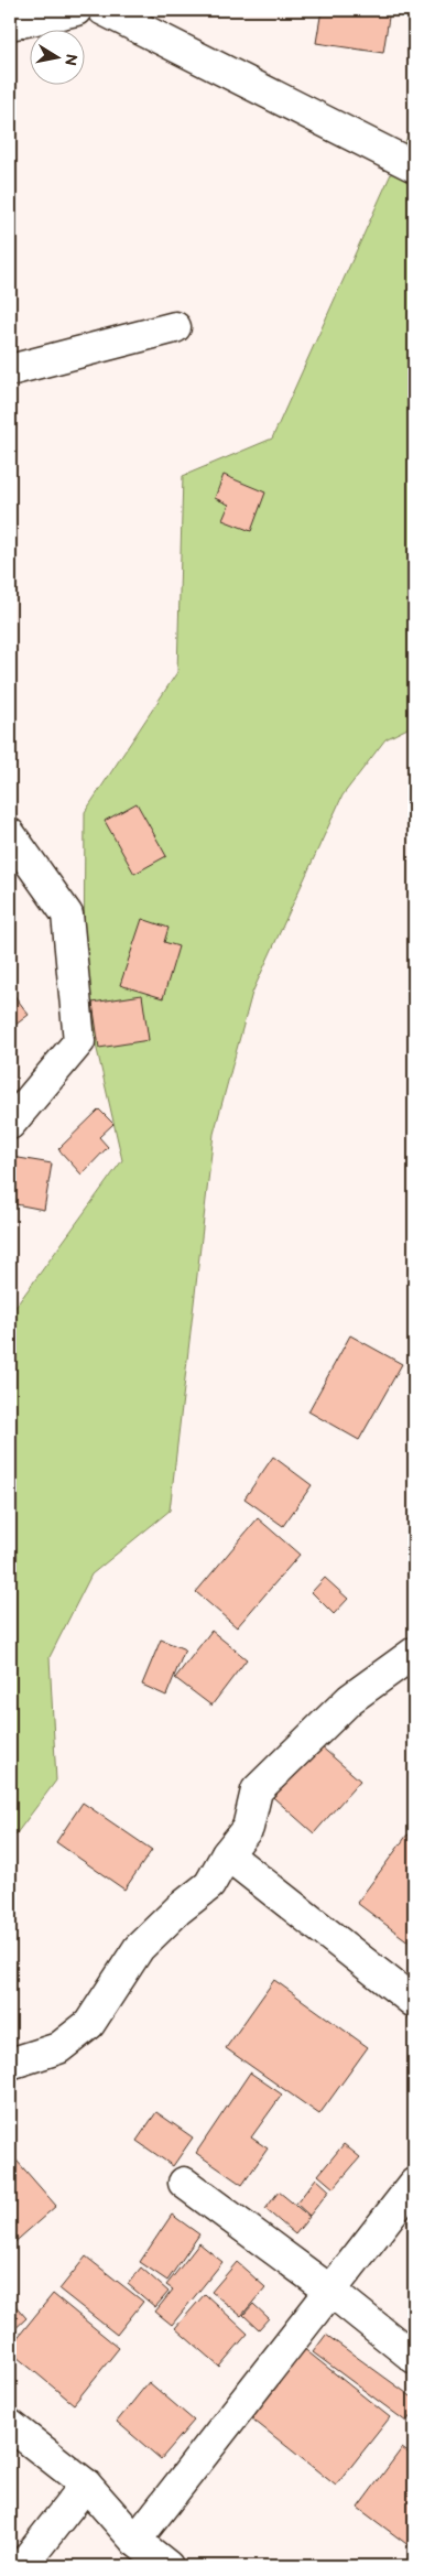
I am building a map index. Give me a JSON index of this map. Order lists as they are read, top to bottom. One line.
{"north":"right"}
